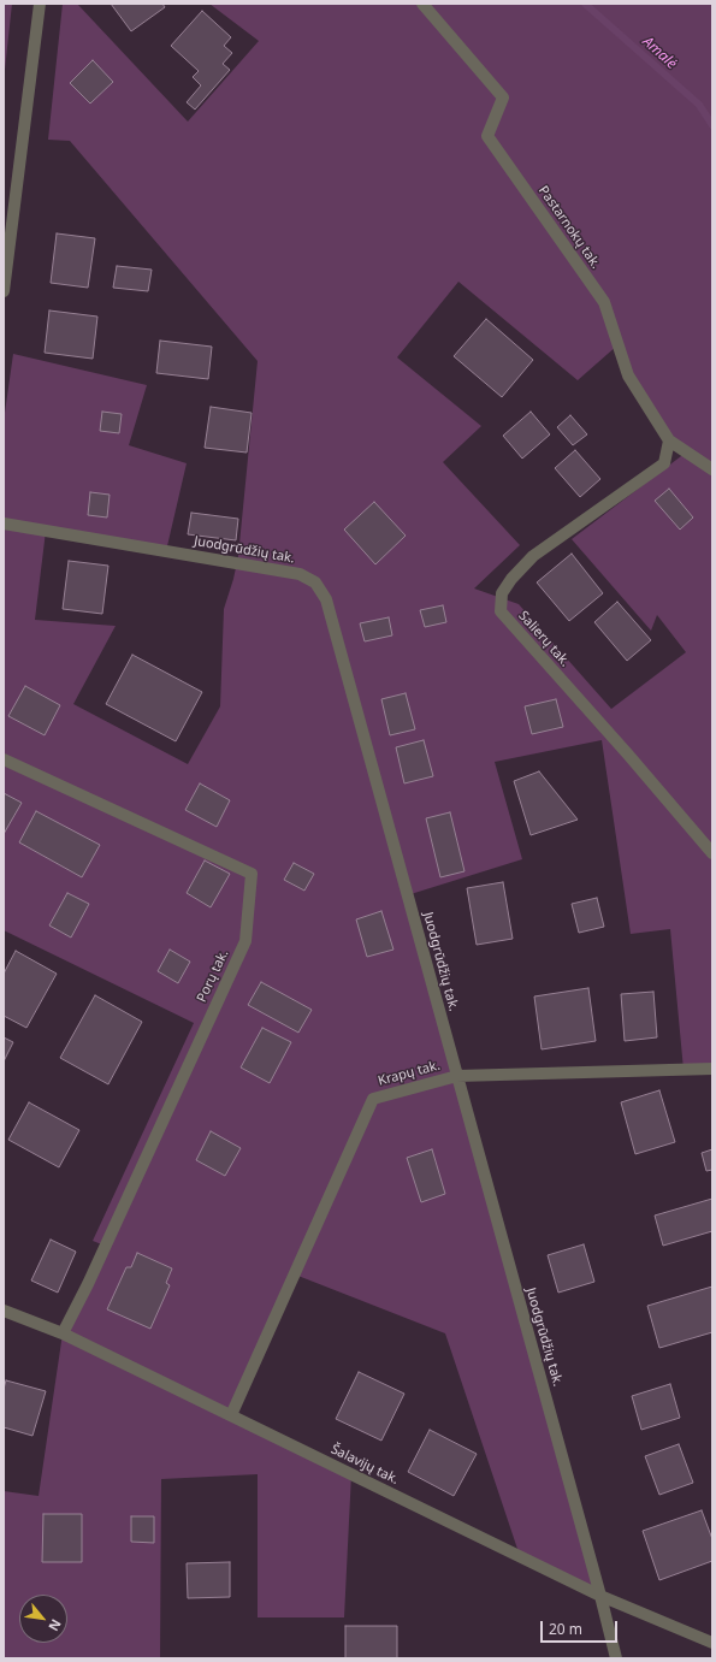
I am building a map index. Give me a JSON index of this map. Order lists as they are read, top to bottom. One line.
{"streets":{"street":["Pastarnokų tak.","Juodgrūdžių tak.","Salierų tak.","Porų tak.","Krapų tak.","Šalavijų tak."]},"crossings":[["Pastarnokų tak.","Salierų tak."],["Juodgrūdžių tak.","Krapų tak."],["Juodgrūdžių tak.","Šalavijų tak."],["Porų tak.","Šalavijų tak."],["Krapų tak.","Šalavijų tak."]],"water":["Amalė"],"scale_bar":"20 m","north":"bottom right"}
